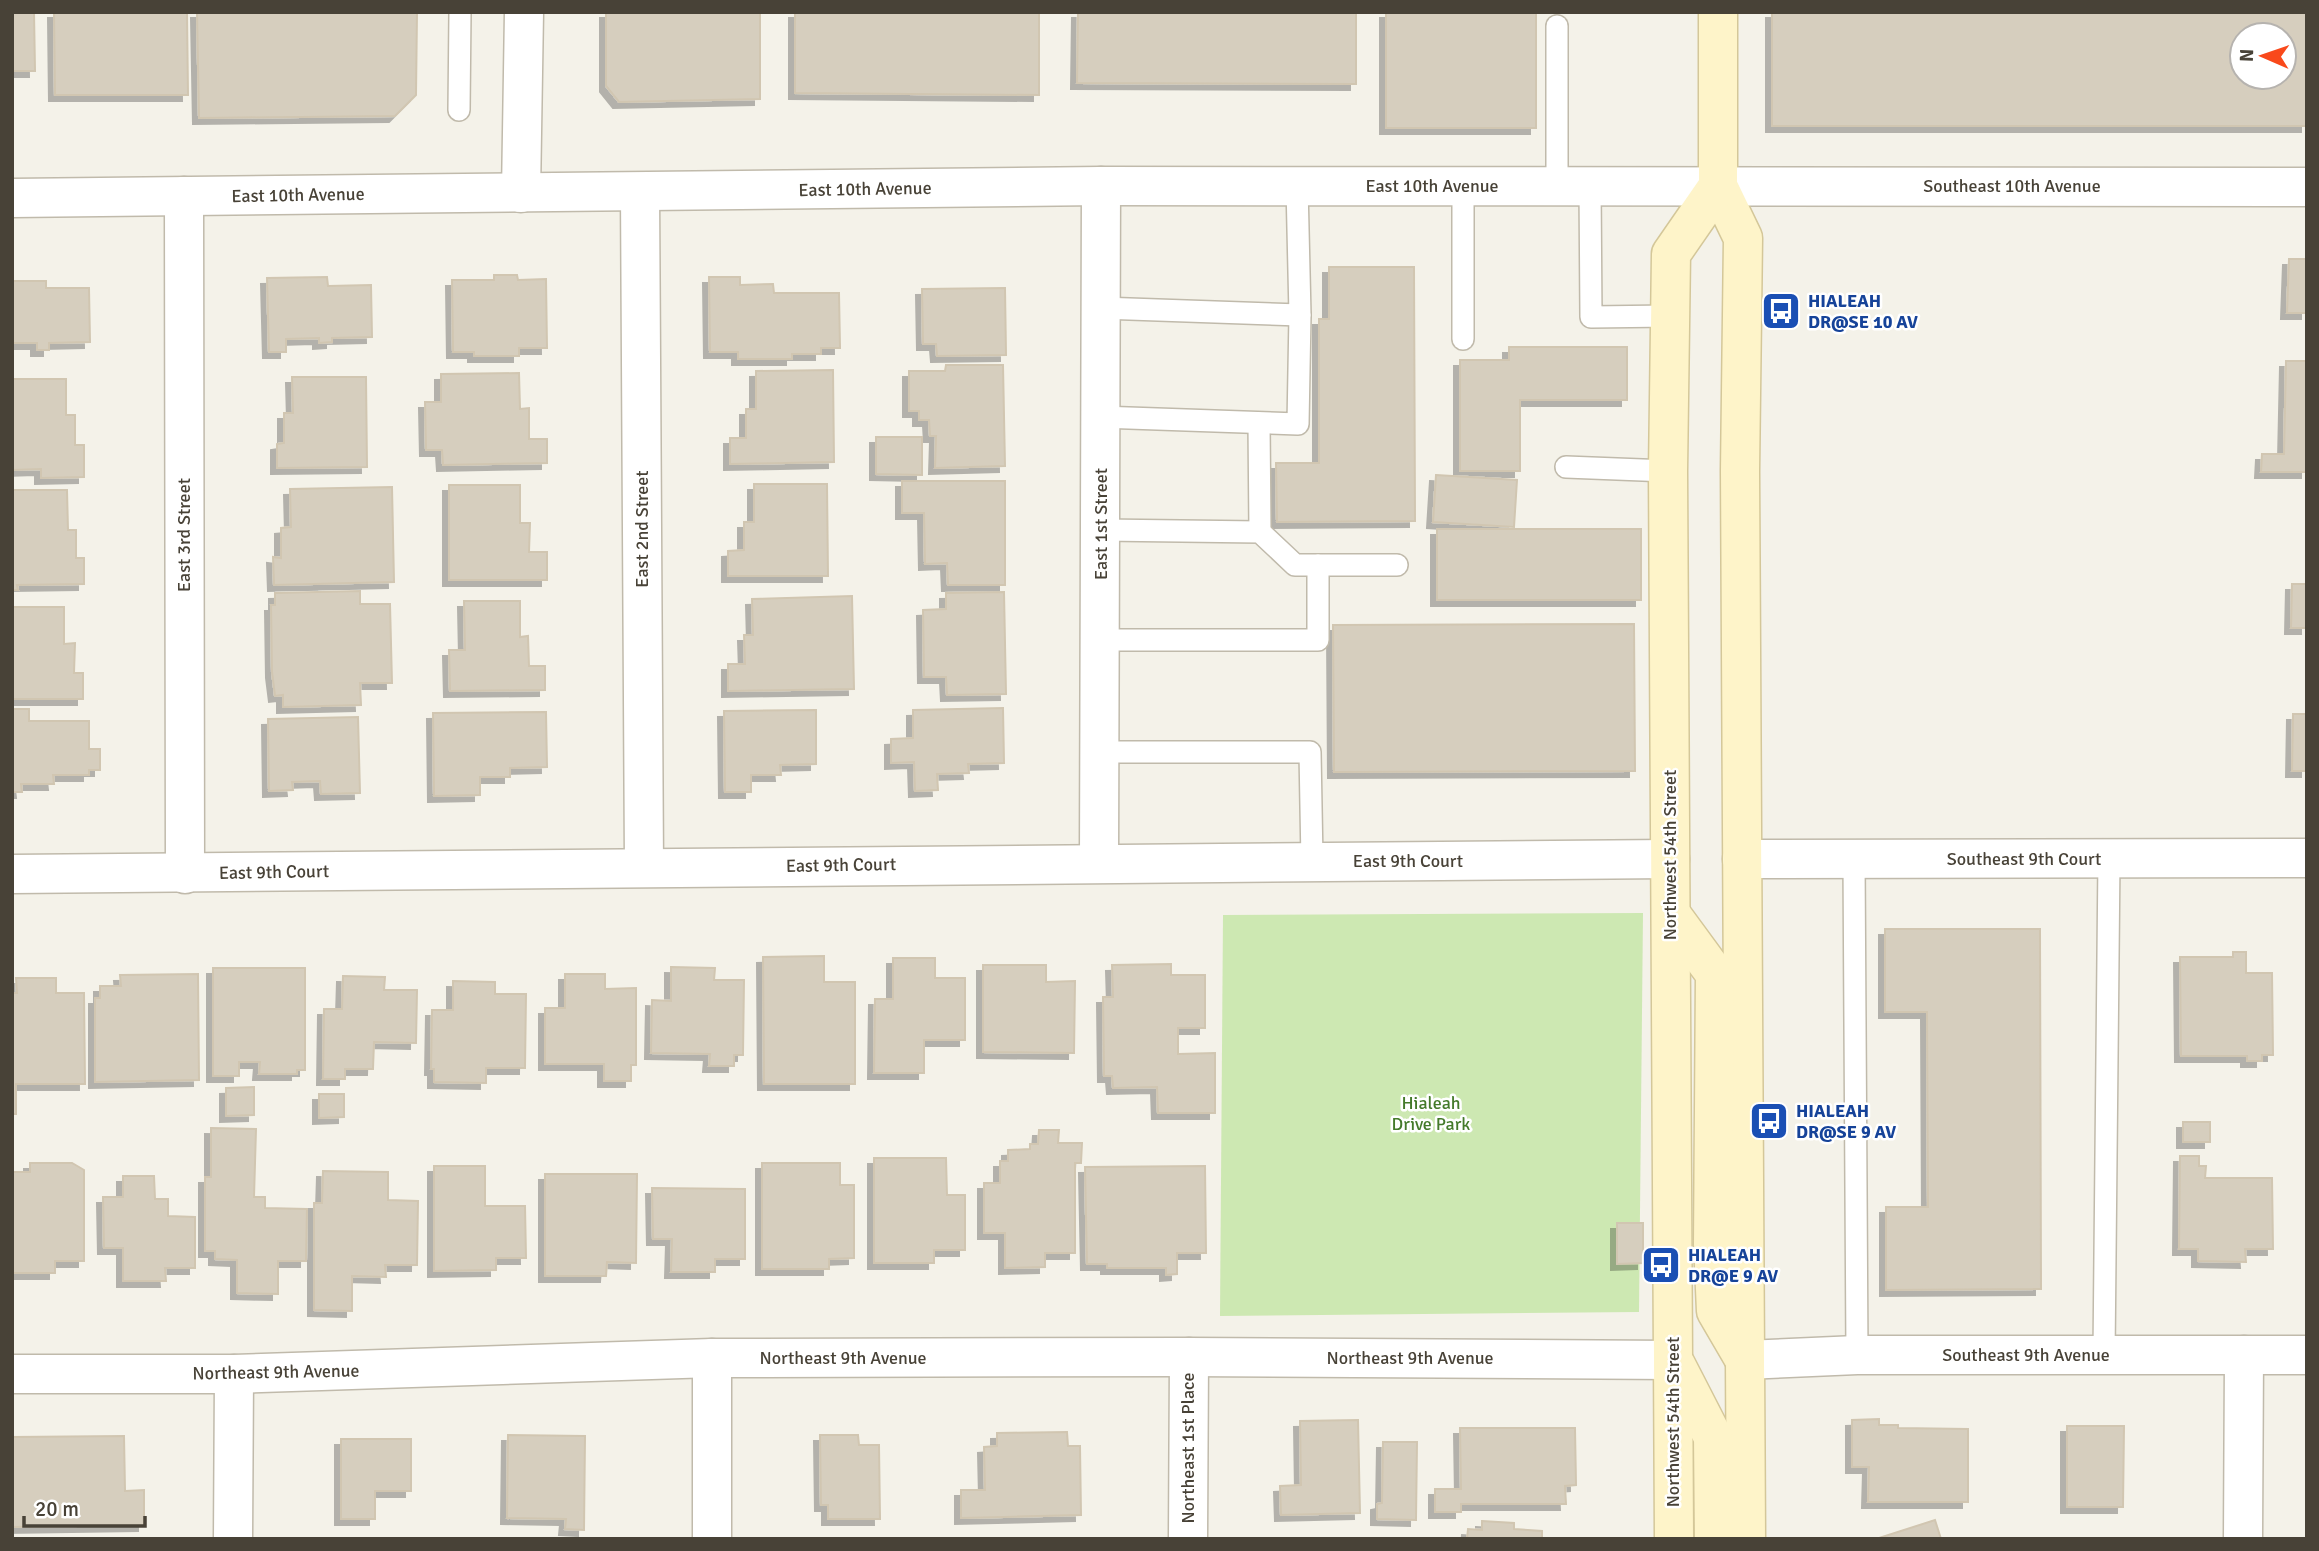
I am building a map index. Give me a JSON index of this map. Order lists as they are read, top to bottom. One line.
{"streets":{"main road":["Northwest 54th Street"],"street":["East 10th Avenue","Southeast 10th Avenue","East 1st Street","East 2nd Street","East 3rd Street","Southeast 9th Court","East 9th Court","Southeast 9th Avenue","Northeast 9th Avenue","Northeast 1st Place"]},"crossings":[["East 10th Avenue","Southeast 10th Avenue"],["East 10th Avenue","East 1st Street"],["East 10th Avenue","East 2nd Street"],["East 10th Avenue","East 3rd Street"],["East 10th Avenue","Northwest 54th Street"],["Southeast 10th Avenue","Northwest 54th Street"],["East 1st Street","East 9th Court"],["East 2nd Street","East 9th Court"],["East 3rd Street","East 9th Court"],["Northwest 54th Street","East 9th Court"],["Northwest 54th Street","Northeast 9th Avenue"],["Northeast 9th Avenue","Northeast 1st Place"]],"parks":["Hialeah Drive Park"],"places":{"bus stop":["HIALEAH DR@SE 10 AV","HIALEAH DR@SE 9 AV","HIALEAH DR@E 9 AV"]},"scale_bar":"20 m","north":"left"}
